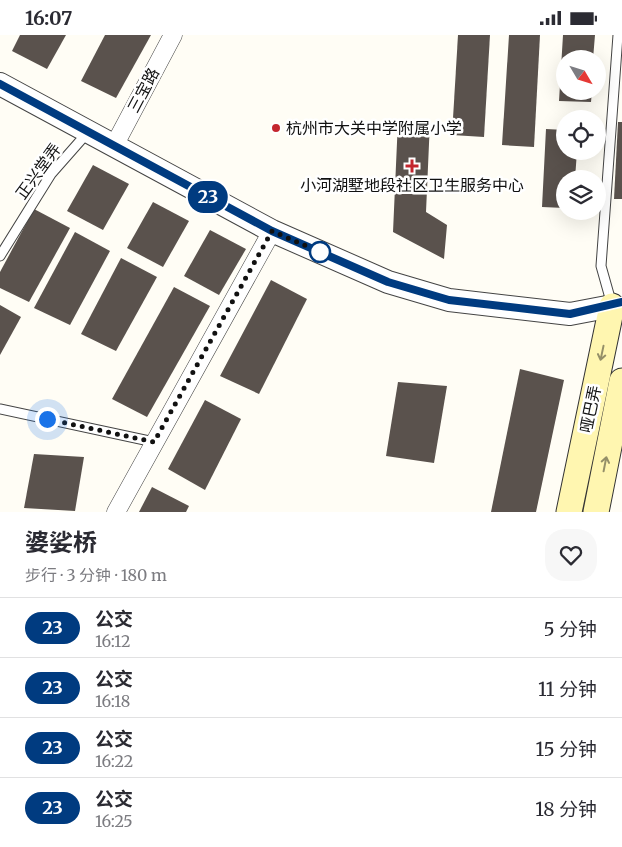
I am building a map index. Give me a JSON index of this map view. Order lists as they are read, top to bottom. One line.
{"streets":{"main road":["哑巴弄"],"street":["三宝路"],"lane":["正兴堂弄"]},"places":{"other":["杭州市大关中学附属小学"],"health":["小河湖墅地段社区卫生服务中心"]},"lines":["bus line 23"],"north":"bottom right","page":{"status":"16:07","on_map":"23","heading":["婆娑桥","步行 · 3 分钟 · 180 m"],"list":[{"mark":"23","name":"公交","note":"16:12","value":"5 分钟"},{"mark":"23","name":"公交","note":"16:18","value":"11 分钟"},{"mark":"23","name":"公交","note":"16:22","value":"15 分钟"},{"mark":"23","name":"公交","note":"16:25","value":"18 分钟"}]}}
